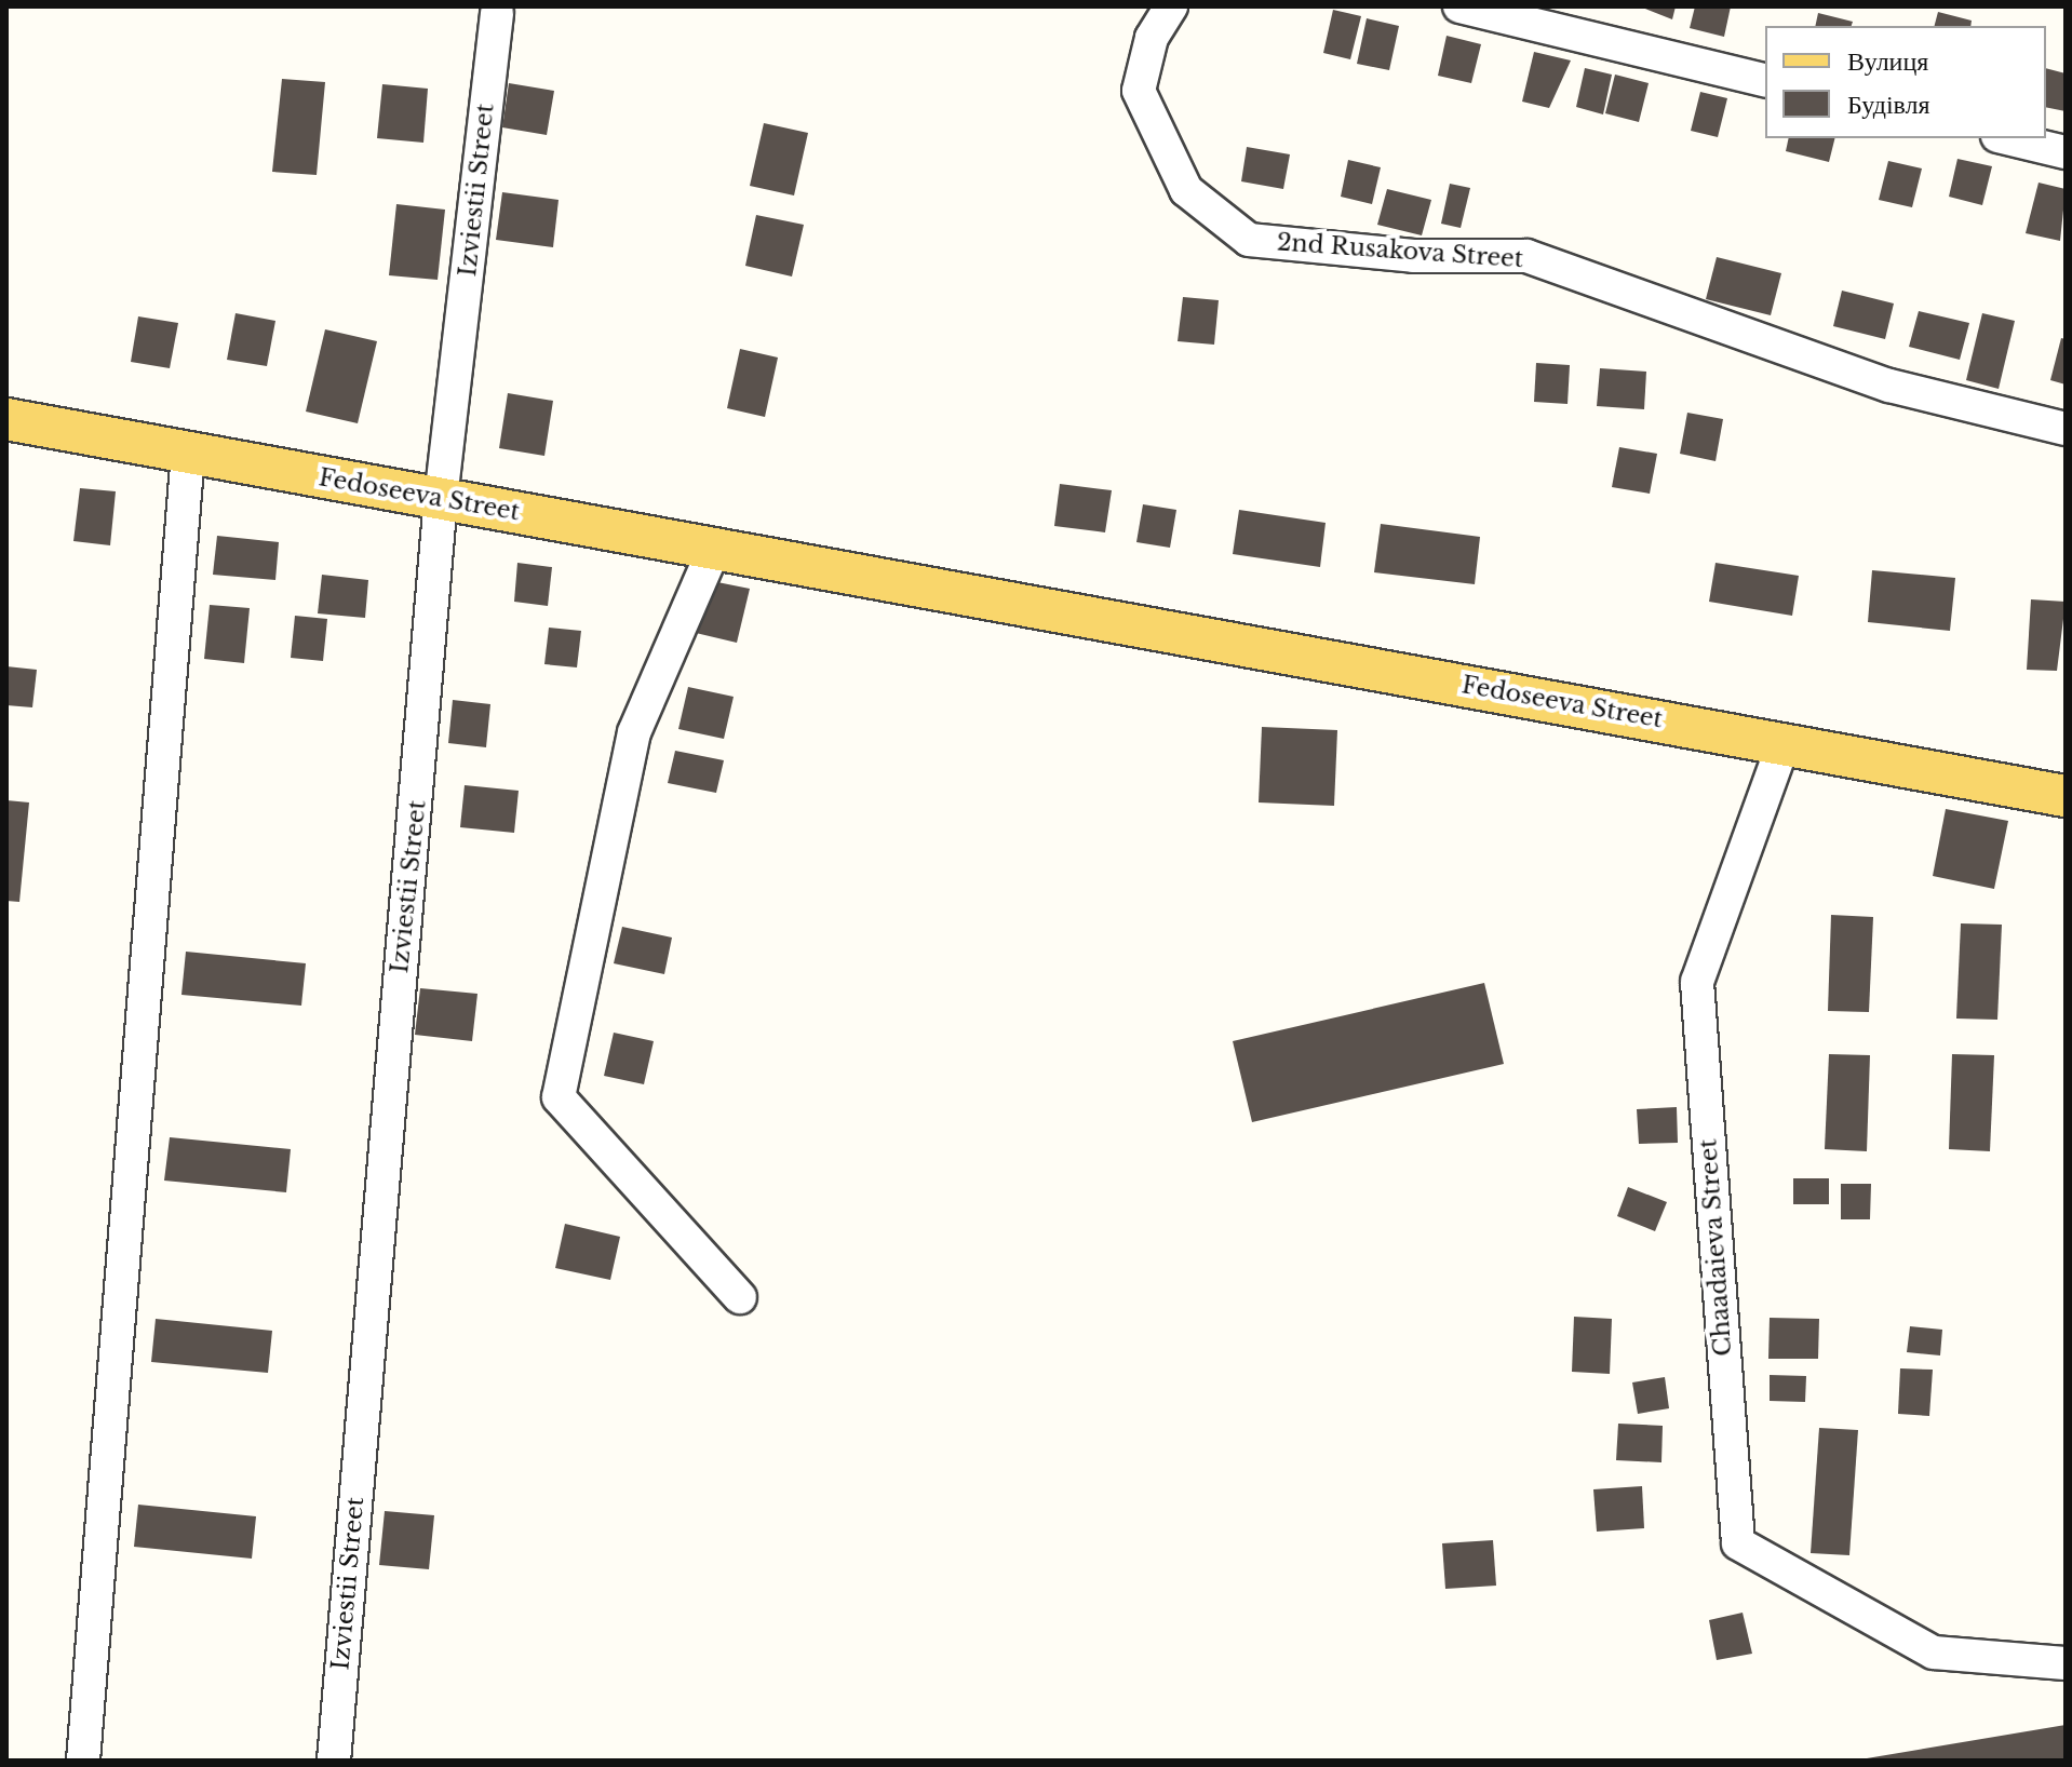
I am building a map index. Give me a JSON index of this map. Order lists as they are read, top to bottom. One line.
{"streets":{"main road":["Fedoseeva Street"],"street":["Izviestii Street","2nd Rusakova Street","Chaadaieva Street"]},"crossings":[["Izviestii Street","Fedoseeva Street"],["Fedoseeva Street","Chaadaieva Street"]],"legend":["Вулиця","Будівля"]}
